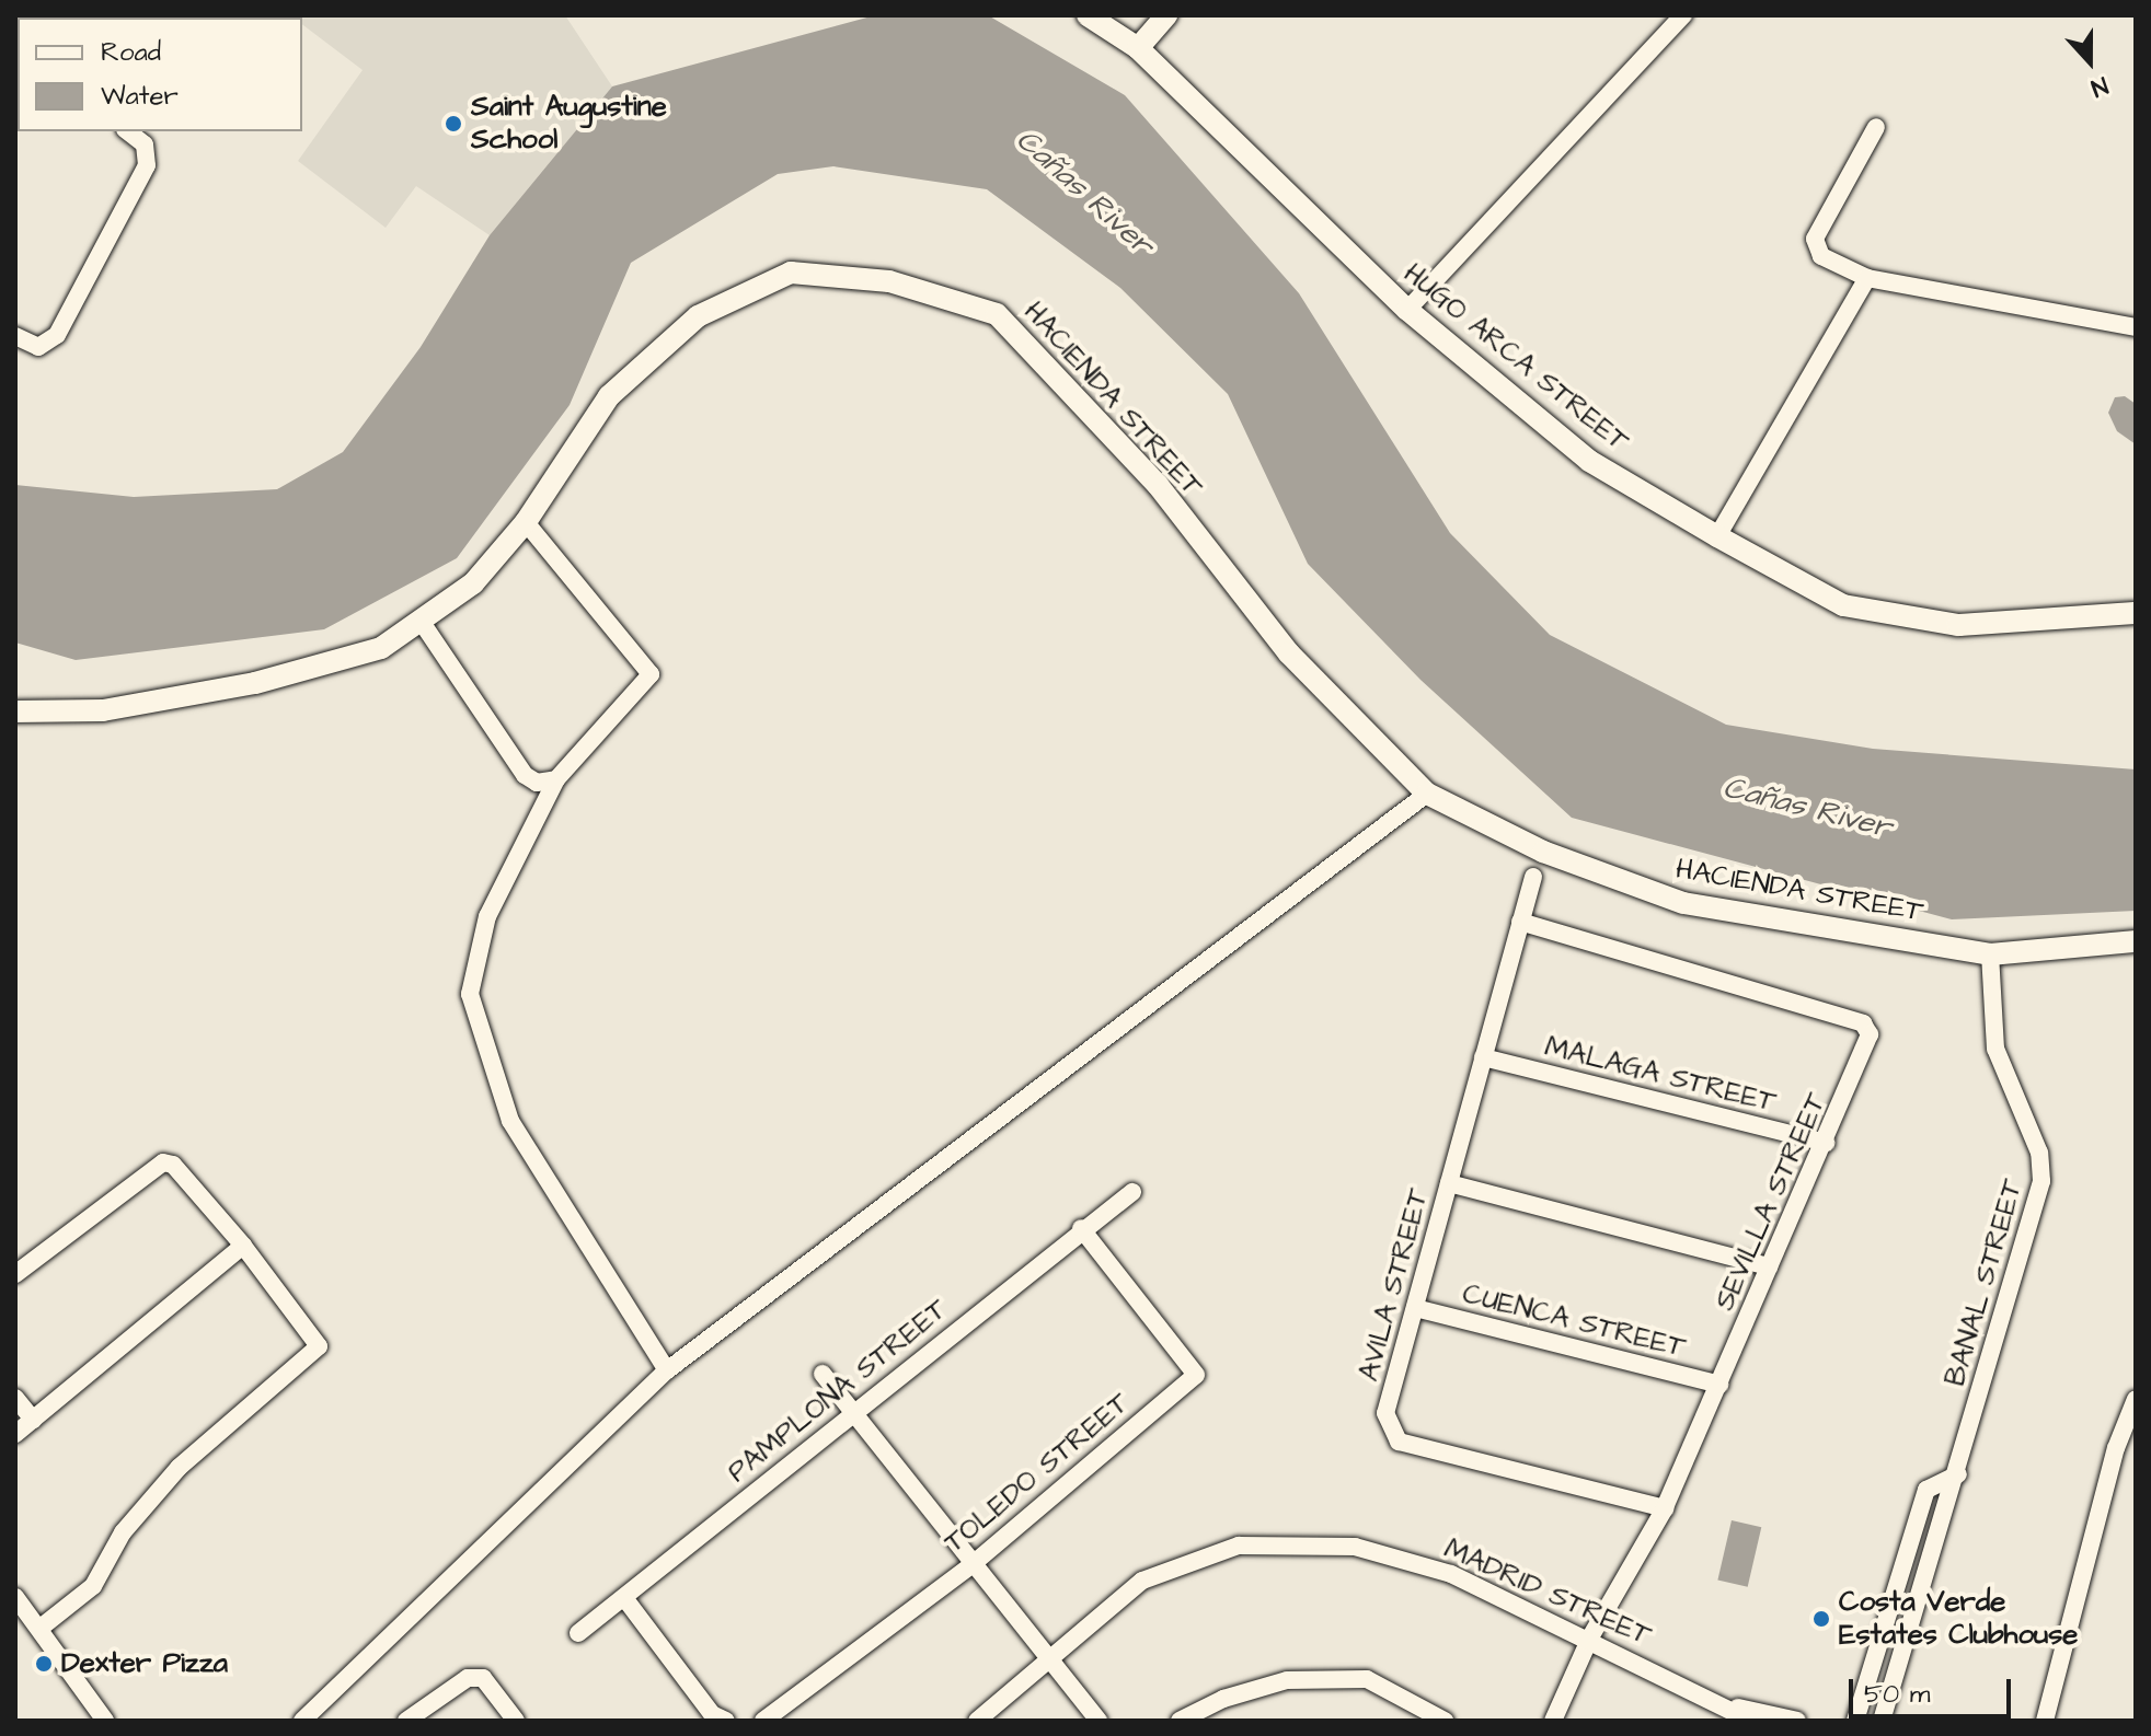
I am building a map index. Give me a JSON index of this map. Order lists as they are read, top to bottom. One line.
{"streets":{"street":["HUGO ARCA STREET","HACIENDA STREET","MALAGA STREET","SEVILLA STREET","BANAL STREET","AVILA STREET","CUENCA STREET","PAMPLONA STREET","TOLEDO STREET","MADRID STREET"]},"crossings":[["HACIENDA STREET","BANAL STREET"],["MALAGA STREET","SEVILLA STREET"],["MALAGA STREET","AVILA STREET"],["SEVILLA STREET","AVILA STREET"],["SEVILLA STREET","CUENCA STREET"],["SEVILLA STREET","MADRID STREET"],["AVILA STREET","CUENCA STREET"],["PAMPLONA STREET","TOLEDO STREET"]],"water":["Cañas River"],"places":["Saint Augustine School","Costa Verde Estates Clubhouse","Dexter Pizza"],"legend":["Road","Water"],"scale_bar":"50 m","north":"bottom"}
